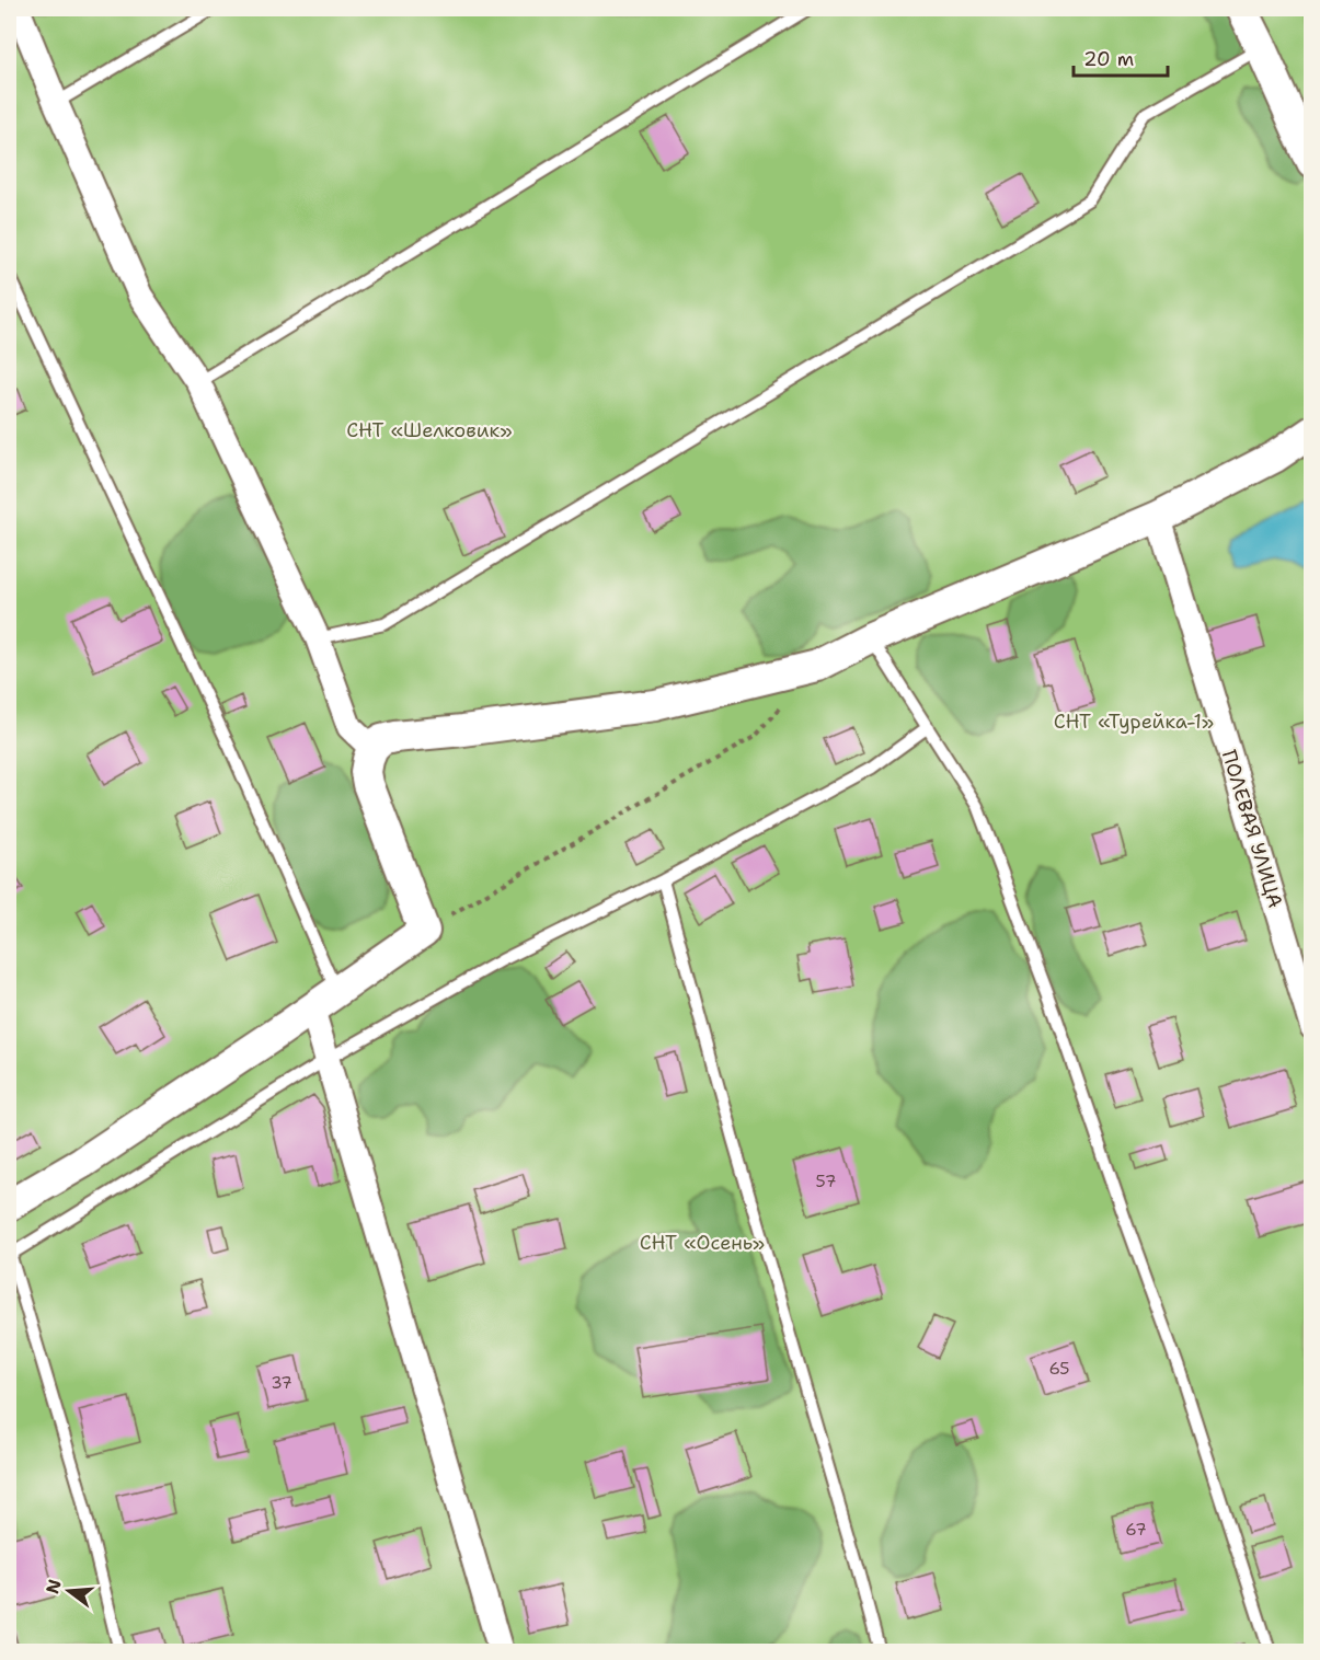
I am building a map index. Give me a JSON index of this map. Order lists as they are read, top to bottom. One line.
{"streets":{"street":["ПОЛЕВАЯ УЛИЦА"]},"parks":["СНТ «Шелковик»","СНТ «Турейка-1»","СНТ «Осень»"],"house_numbers":["57","65","37","67"],"scale_bar":"20 m","north":"left"}
